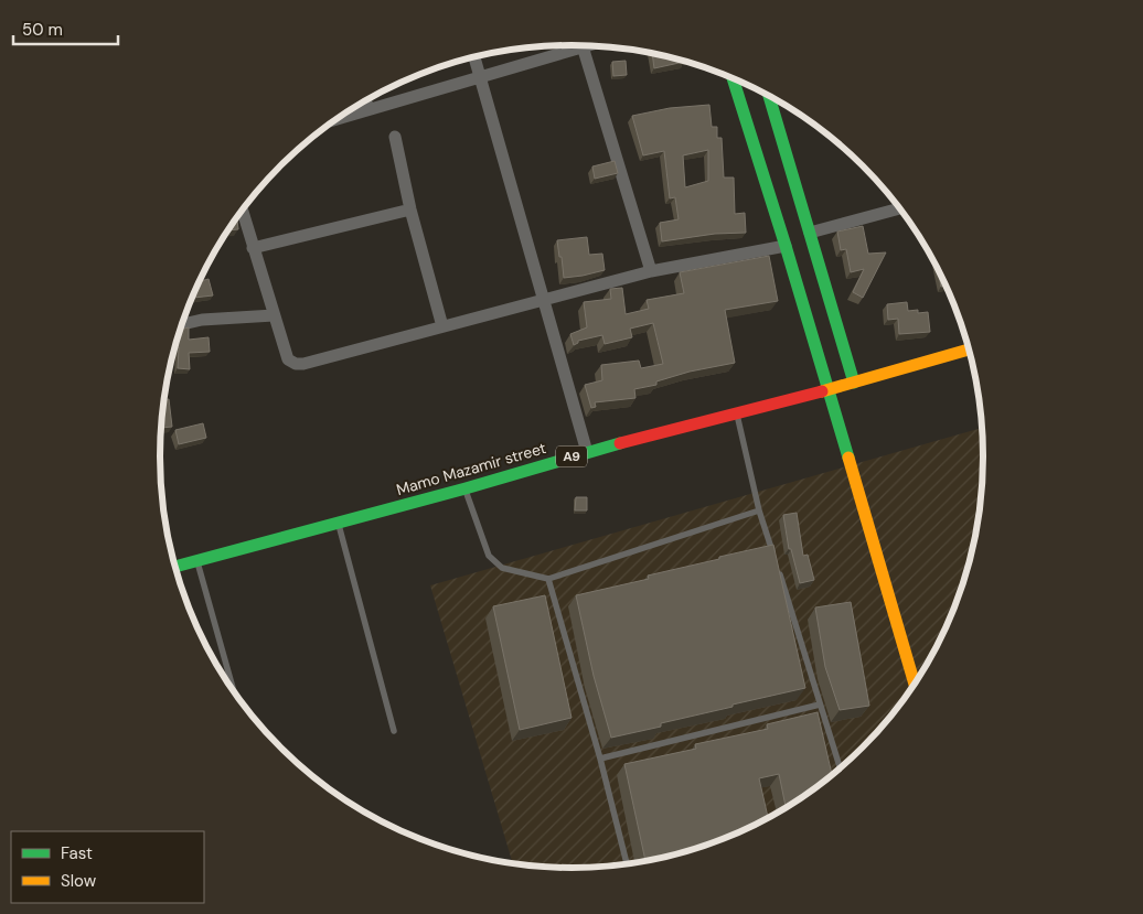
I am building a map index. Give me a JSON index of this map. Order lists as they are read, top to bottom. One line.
{"streets":{"main road":["A9","Mamo Mazamir street"]},"legend":["Fast","Slow"],"scale_bar":"50 m"}
